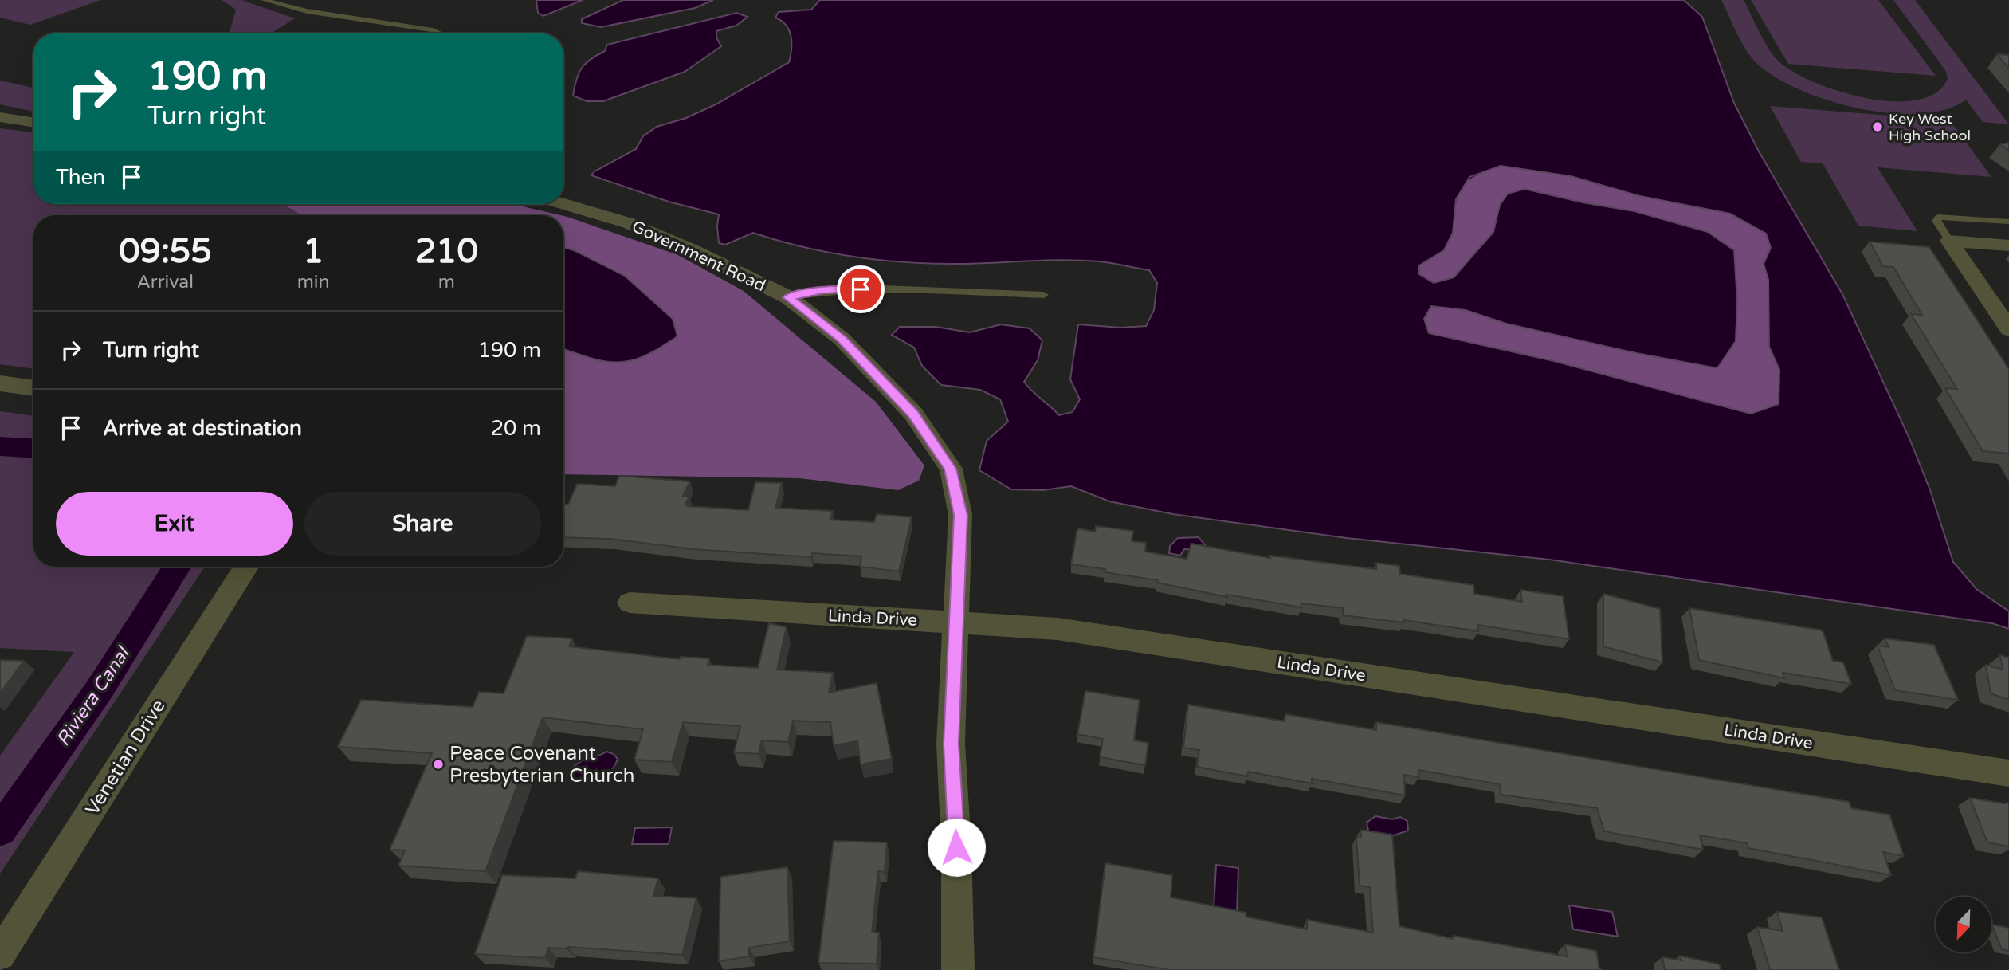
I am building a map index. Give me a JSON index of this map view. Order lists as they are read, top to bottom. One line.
{"streets":{"street":["Government Road","Linda Drive","Venetian Drive"]},"crossings":[["Government Road","Linda Drive"]],"water":["Riviera Canal"],"places":["Key West High School","Peace Covenant Presbyterian Church"],"north":"bottom left","page":{"turn":["190 m","Turn right"],"then":"Then","eta":["09:55","Arrival","1","min","210","m"],"list":[{"name":"Turn right","value":"190 m"},{"name":"Arrive at destination","value":"20 m"}],"buttons":["Exit","Share"]}}
